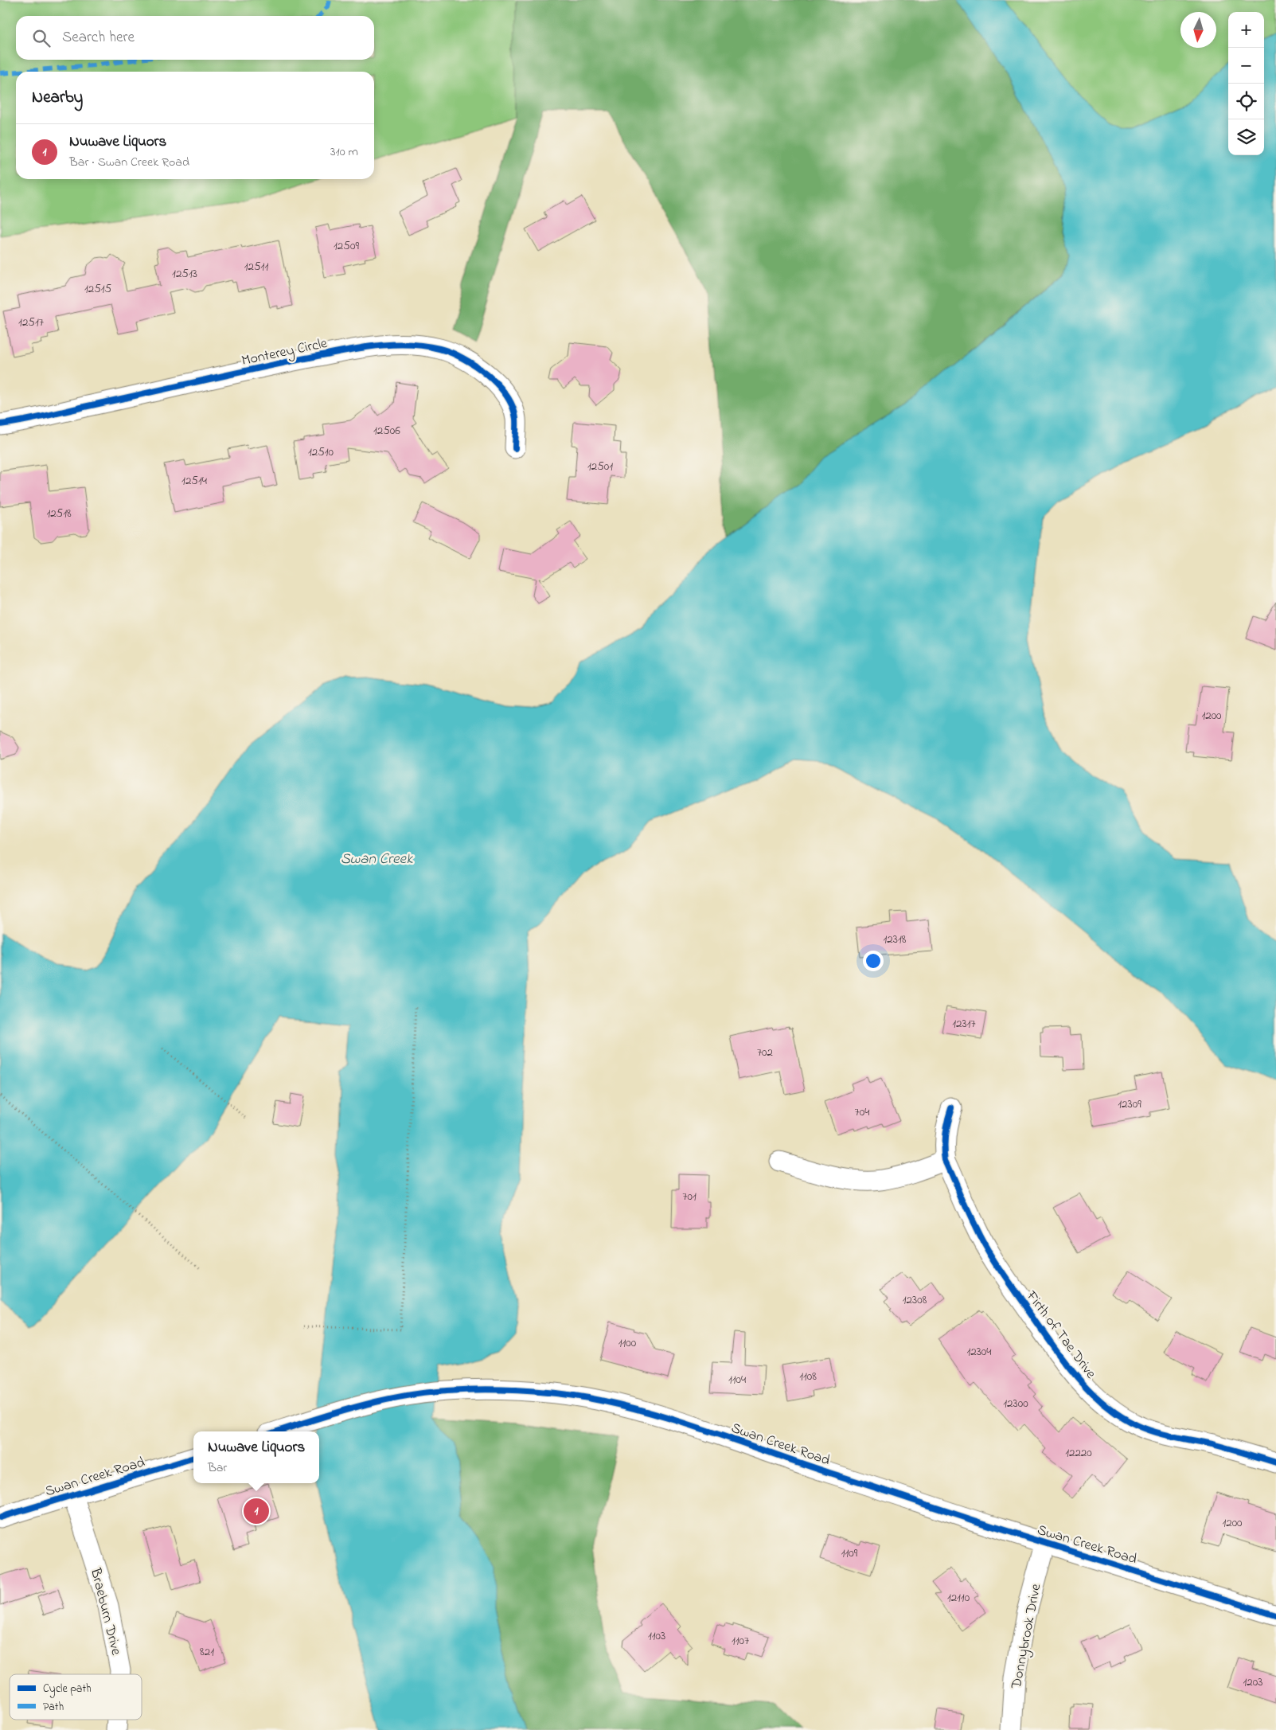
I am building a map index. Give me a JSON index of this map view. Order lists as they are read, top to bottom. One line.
{"streets":{"street":["Monterey Circle","Firth of Tae Drive","Swan Creek Road","Braeburn Drive","Donnybrook Drive"]},"crossings":[["Swan Creek Road","Braeburn Drive"],["Swan Creek Road","Donnybrook Drive"]],"water":["Swan Creek"],"house_numbers":["12509","12511","12513","12515","12517","12506","12510","12501","12514","12518","1200","12318","12317","702","12309","704","701","12308","1100","12304","1108","1104","12300","12220","1200","1109","12110","1103","1107","821","1203"],"legend":["Cycle path","Path"],"north":"bottom","page":{"map_buttons":["+","−"],"search":"Search here","heading":"Nearby","list":[{"mark":"1","name":"Nuwave Liquors","note":"Bar · Swan Creek Road","value":"310 m"}],"popup":["Nuwave Liquors","Bar"],"pins":"1"}}
